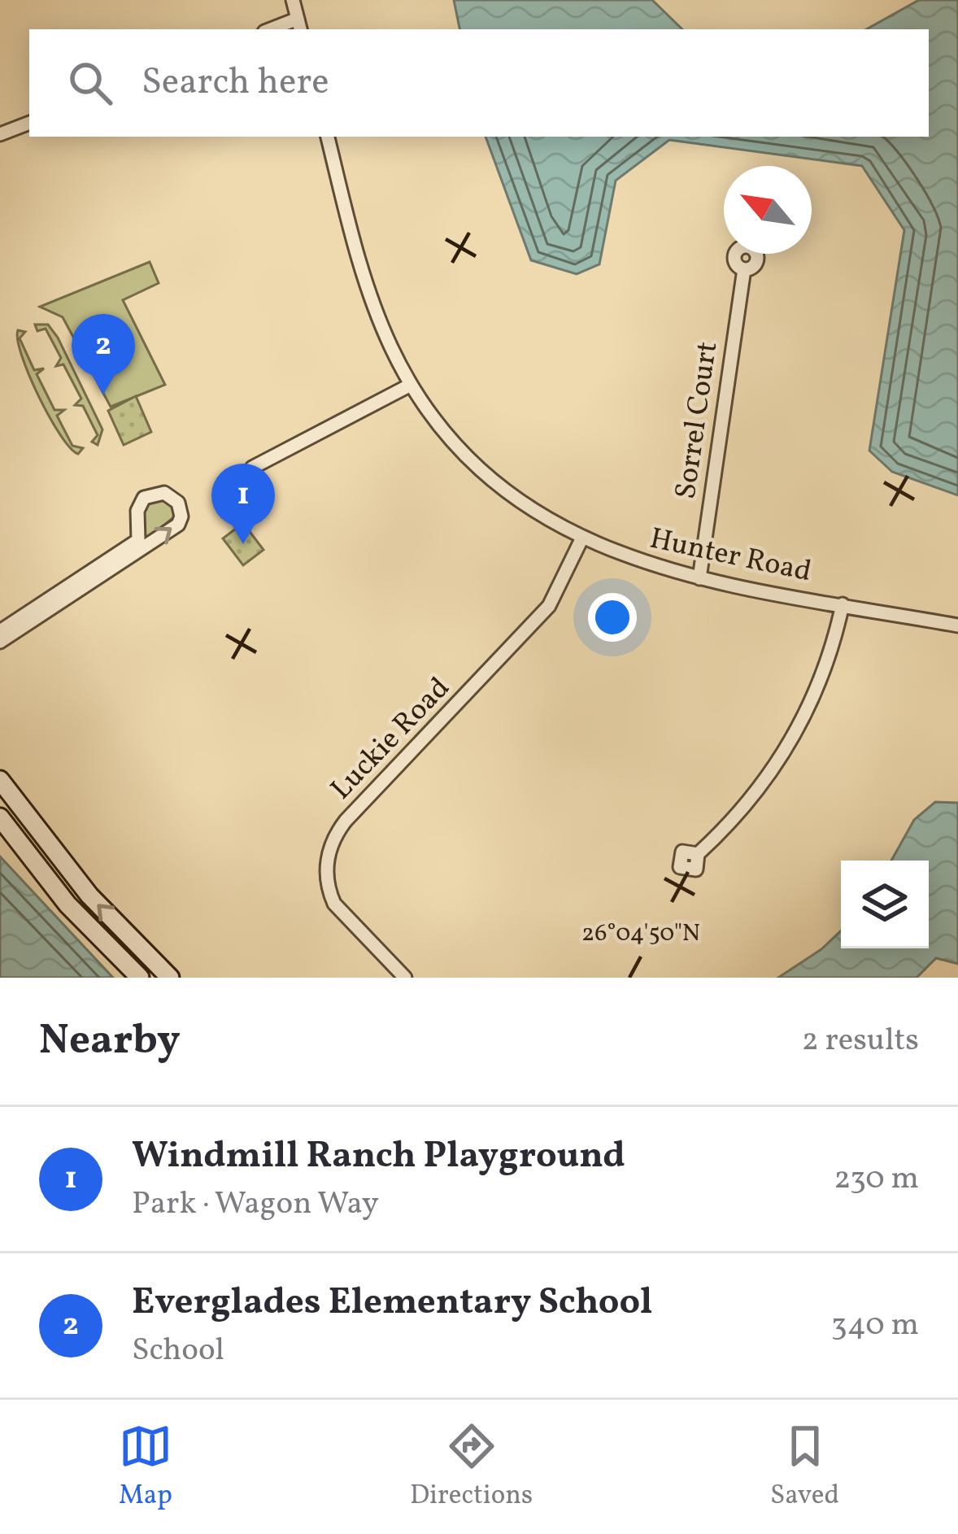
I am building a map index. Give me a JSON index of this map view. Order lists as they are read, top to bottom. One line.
{"streets":{"street":["Sorrel Court","Hunter Road","Luckie Road"]},"crossings":[["Sorrel Court","Hunter Road"],["Hunter Road","Luckie Road"]],"north":"top left","page":{"search":"Search here","pins":["2","1"],"heading":["Nearby","2 results"],"list":[{"mark":"1","name":"Windmill Ranch Playground","note":"Park · Wagon Way","value":"230 m"},{"mark":"2","name":"Everglades Elementary School","note":"School","value":"340 m"}],"nav":["Map","Directions","Saved"]},"coordinates":["26°04'50\"N"]}
